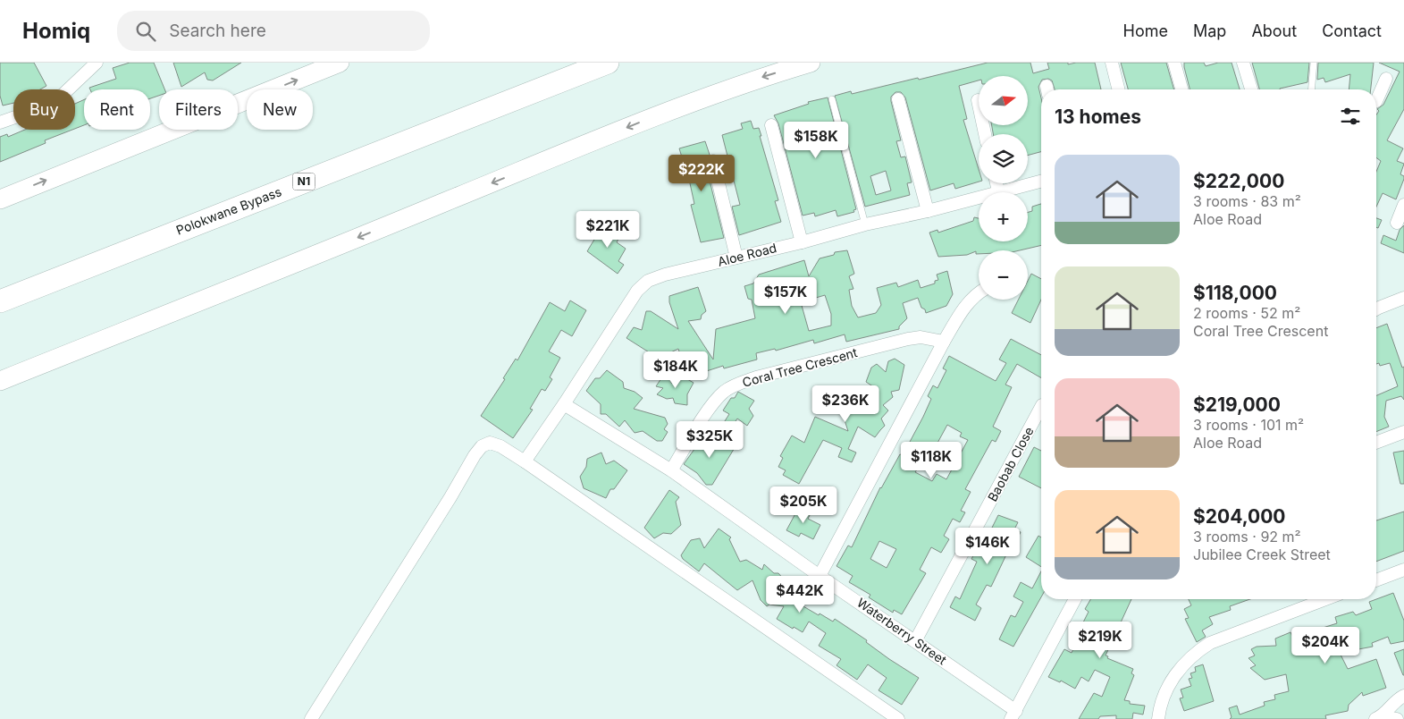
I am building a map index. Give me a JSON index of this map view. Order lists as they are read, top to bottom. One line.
{"streets":{"highway":["N1","Polokwane Bypass"],"street":["Aloe Road","Coral Tree Crescent","Baobab Close","Waterberry Street"]},"crossings":[["Aloe Road","Waterberry Street"],["Coral Tree Crescent","Waterberry Street"],["Baobab Close","Waterberry Street"]],"north":"right","page":{"header":"Homiq","search":"Search here","nav":["Home","Map","About","Contact"],"map_buttons":["+","−"],"chip":["Buy","Rent","Filters","New"],"heading":"13 homes","price":["$158K","$222K","$221K","$157K","$184K","$236K","$325K","$118K","$205K","$146K","$442K","$219K","$204K"],"list":[{"name":"$222,000","note":"3 rooms · 83 m² · Aloe Road"},{"name":"$118,000","note":"2 rooms · 52 m² · Coral Tree Crescent"},{"name":"$219,000","note":"3 rooms · 101 m² · Aloe Road"},{"name":"$204,000","note":"3 rooms · 92 m² · Jubilee Creek Street"}]}}
